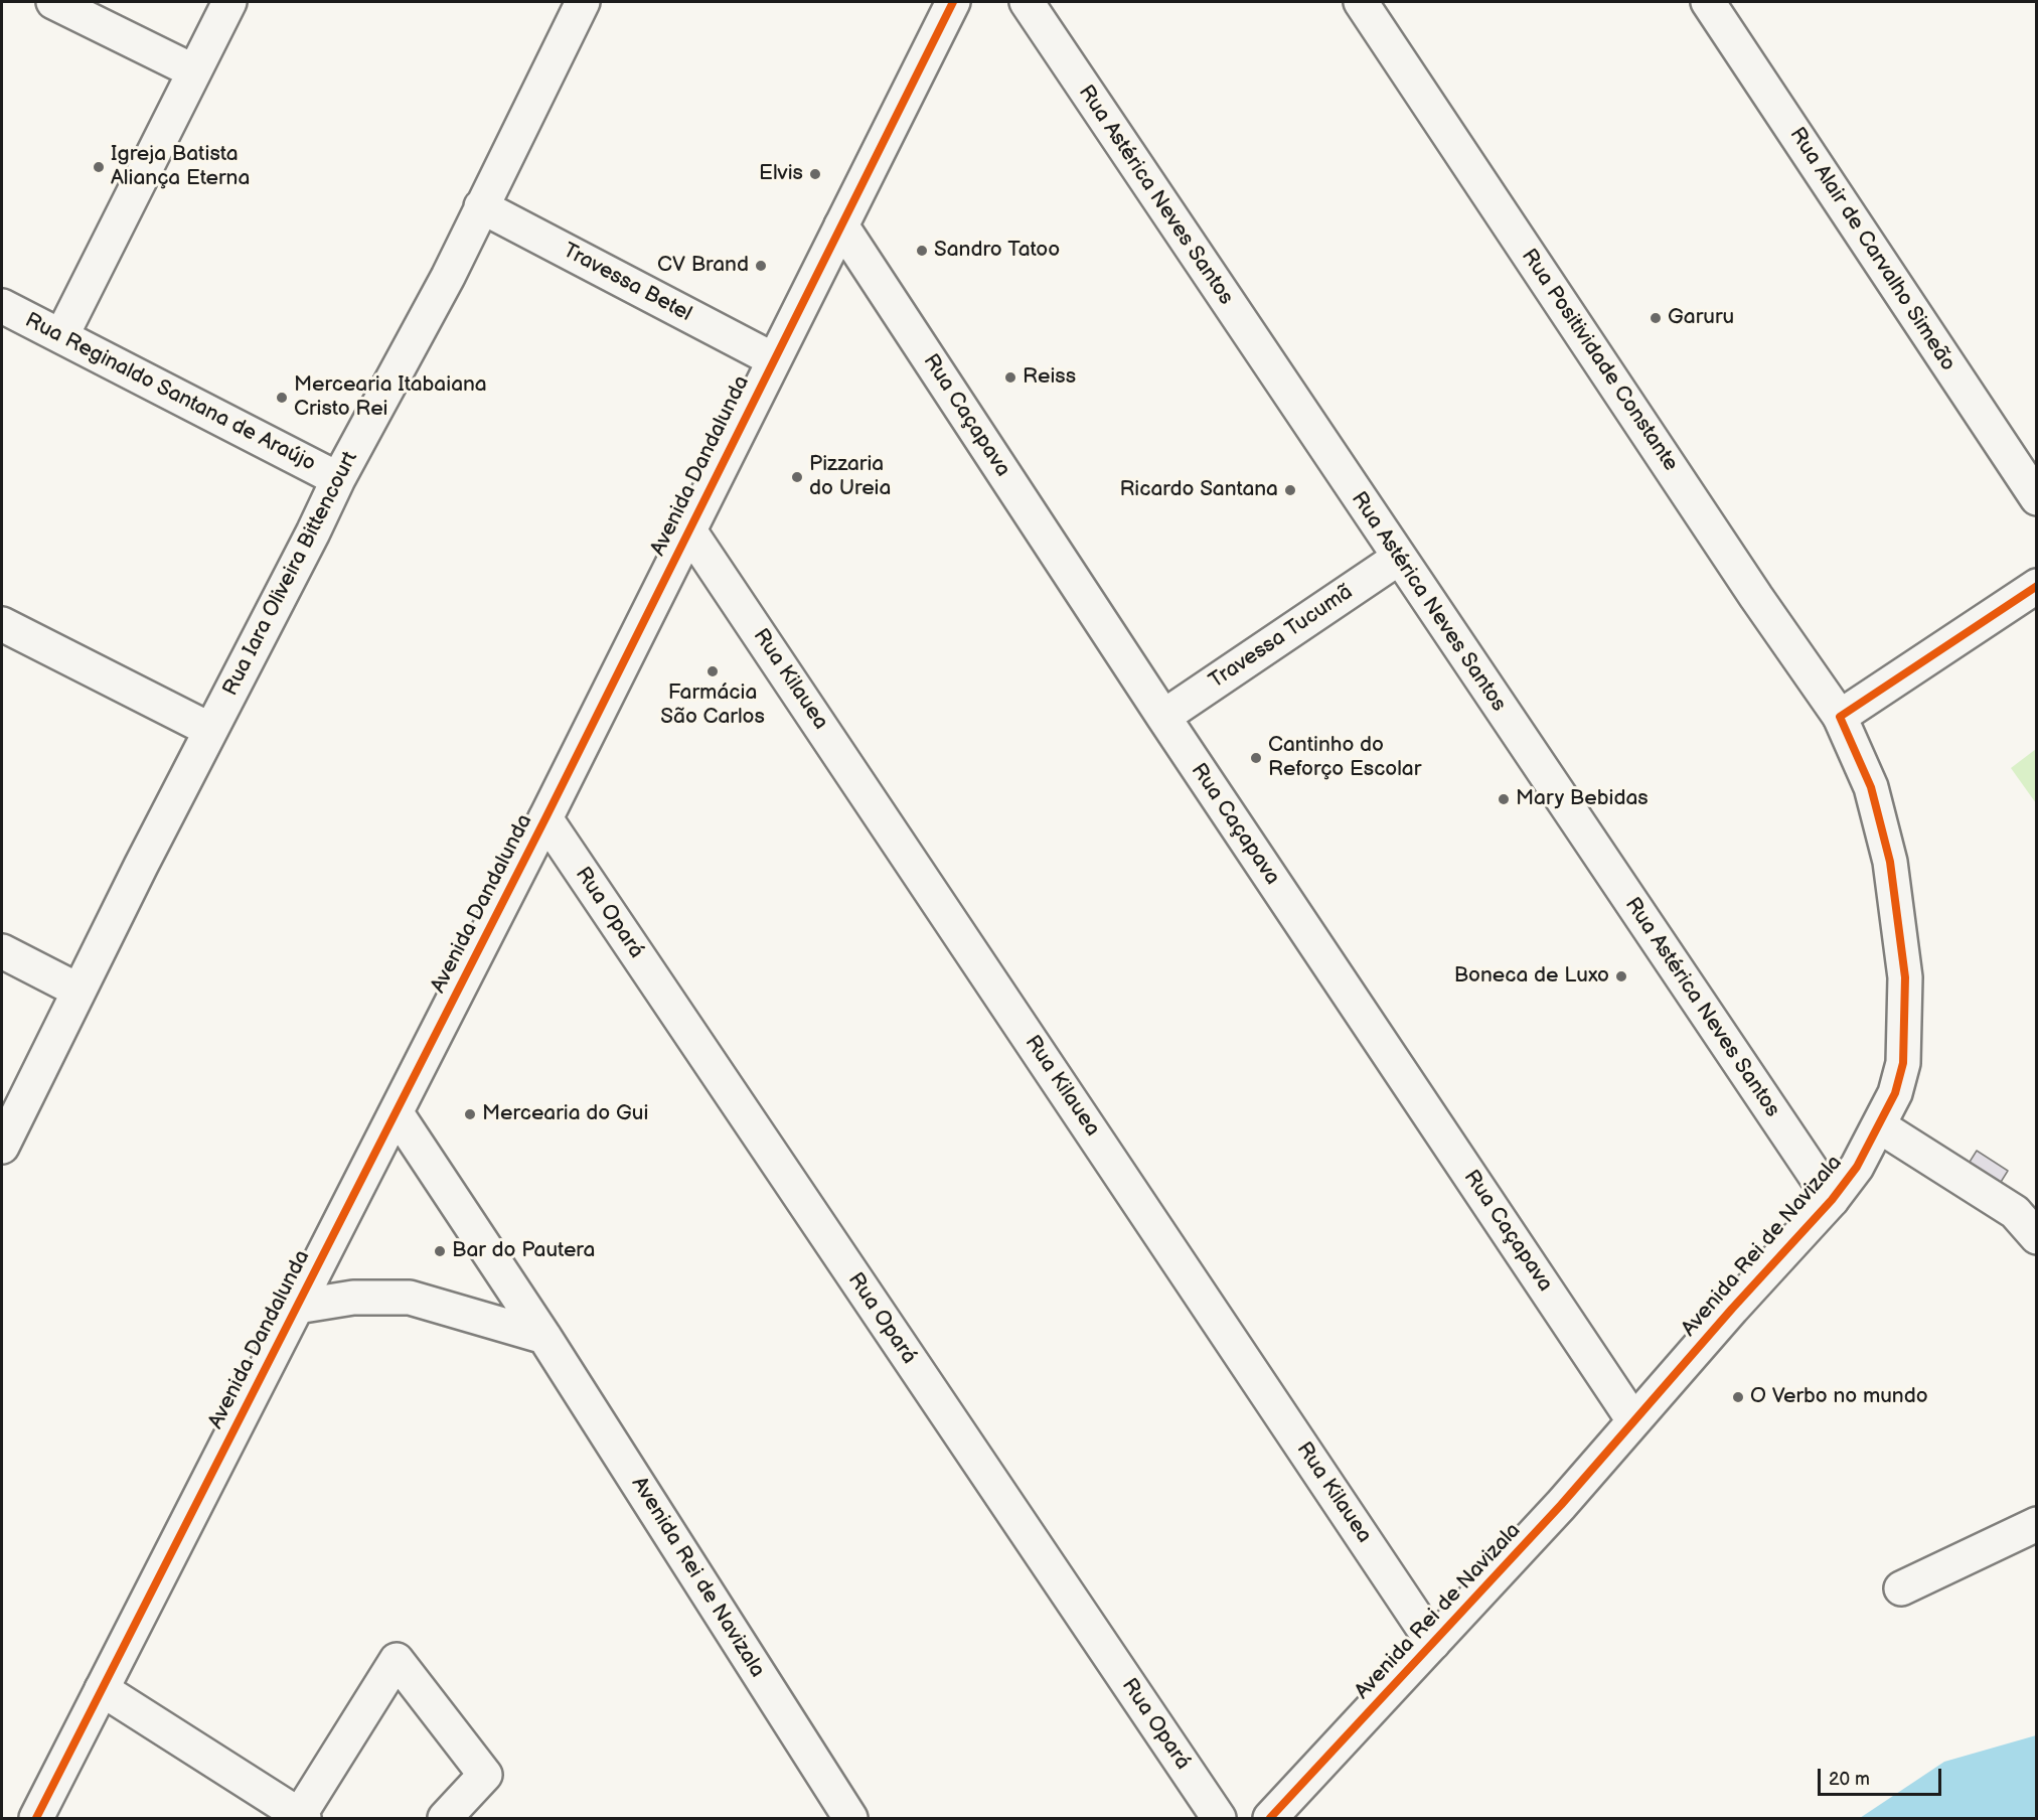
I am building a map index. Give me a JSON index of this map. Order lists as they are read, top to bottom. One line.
{"streets":{"street":["Rua Astérica Neves Santos","Rua Alair de Carvalho Simeão","Travessa Betel","Rua Positividade Constante","Rua Reginaldo Santana de Araújo","Rua Caçapava","Avenida Dandalunda","Rua Iara Oliveira Bittencourt","Travessa Tucumã","Rua Kilauea","Rua Opará","Avenida Rei de Navizala"]},"crossings":[["Rua Astérica Neves Santos","Travessa Tucumã"],["Rua Astérica Neves Santos","Avenida Rei de Navizala"],["Travessa Betel","Avenida Dandalunda"],["Travessa Betel","Rua Iara Oliveira Bittencourt"],["Rua Positividade Constante","Avenida Rei de Navizala"],["Rua Reginaldo Santana de Araújo","Rua Iara Oliveira Bittencourt"],["Rua Caçapava","Avenida Dandalunda"],["Rua Caçapava","Travessa Tucumã"],["Rua Caçapava","Avenida Rei de Navizala"],["Avenida Dandalunda","Rua Kilauea"],["Avenida Dandalunda","Rua Opará"],["Avenida Dandalunda","Avenida Rei de Navizala"],["Rua Kilauea","Avenida Rei de Navizala"]],"places":["Igreja Batista Aliança Eterna","Elvis","Sandro Tatoo","CV Brand","Garuru","Reiss","Mercearia Itabaiana Cristo Rei","Pizzaria do Ureia","Ricardo Santana","Farmácia São Carlos","Cantinho do Reforço Escolar","Mary Bebidas","Boneca de Luxo","Mercearia do Gui","Bar do Pautera","O Verbo no mundo"],"scale_bar":"20 m"}
